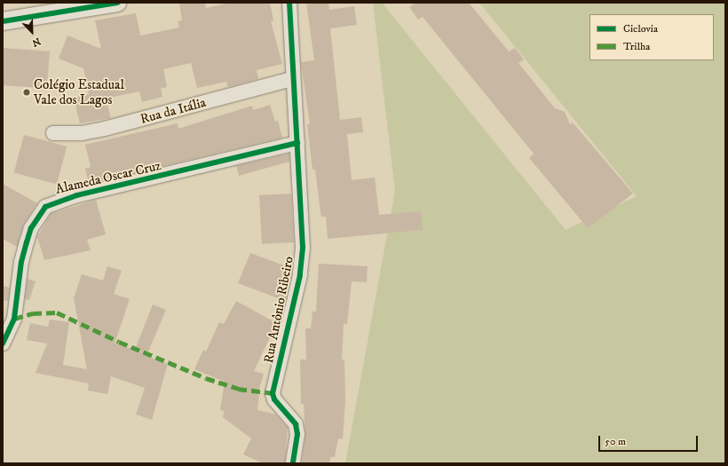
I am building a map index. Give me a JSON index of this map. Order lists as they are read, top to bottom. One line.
{"streets":{"street":["Rua da Itália","Alameda Oscar Cruz","Rua Antônio Ribeiro"]},"crossings":[["Rua da Itália","Rua Antônio Ribeiro"],["Alameda Oscar Cruz","Rua Antônio Ribeiro"]],"places":["Colégio Estadual Vale dos Lagos"],"legend":["Ciclovia","Trilha"],"scale_bar":"50 m","north":"bottom right"}
